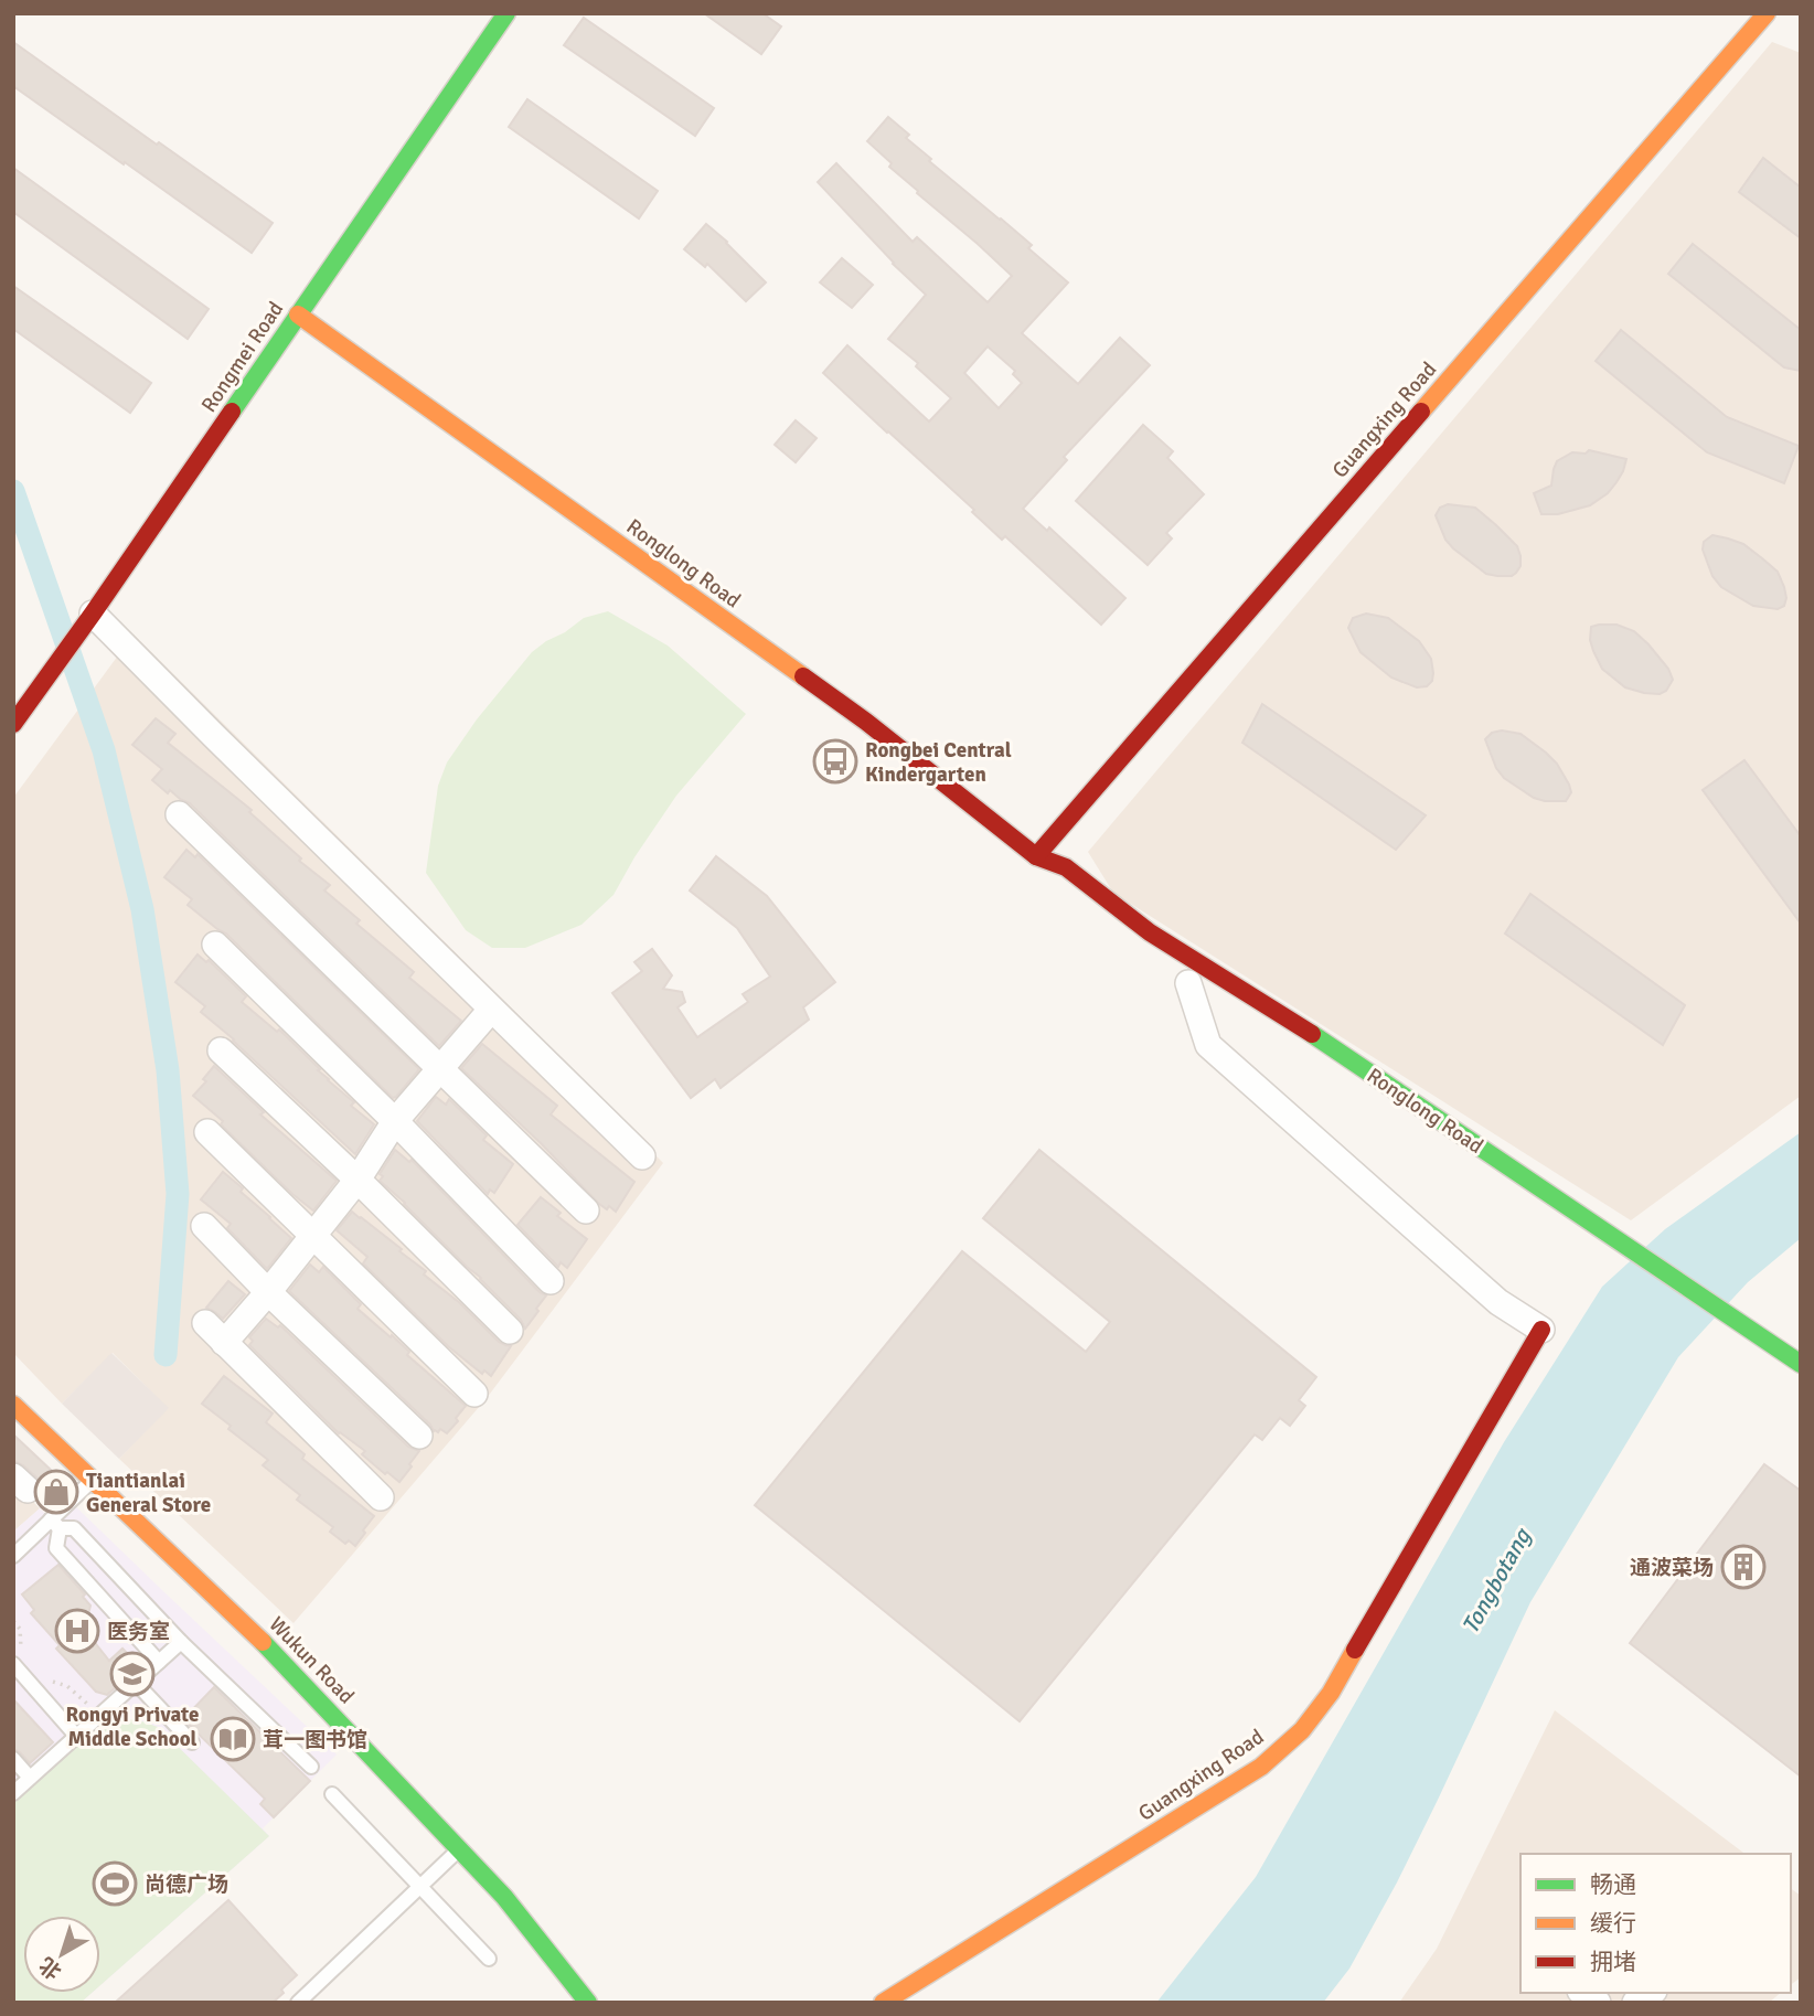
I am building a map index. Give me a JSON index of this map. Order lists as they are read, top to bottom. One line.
{"streets":{"main road":["Rongmei Road","Guangxing Road","Ronglong Road","Wukun Road"]},"crossings":[["Rongmei Road","Ronglong Road"],["Guangxing Road","Ronglong Road"]],"water":["Tongbotang"],"places":{"bus stop":["Rongbei Central Kindergarten"],"shop":["Tiantianlai General Store"],"building":["通波菜场"],"hospital":["医务室"],"school or university":["Rongyi Private Middle School"],"library":["茸一图书馆"],"sports":["尚德广场"]},"legend":["畅通","缓行","拥堵"],"north":"bottom left"}
